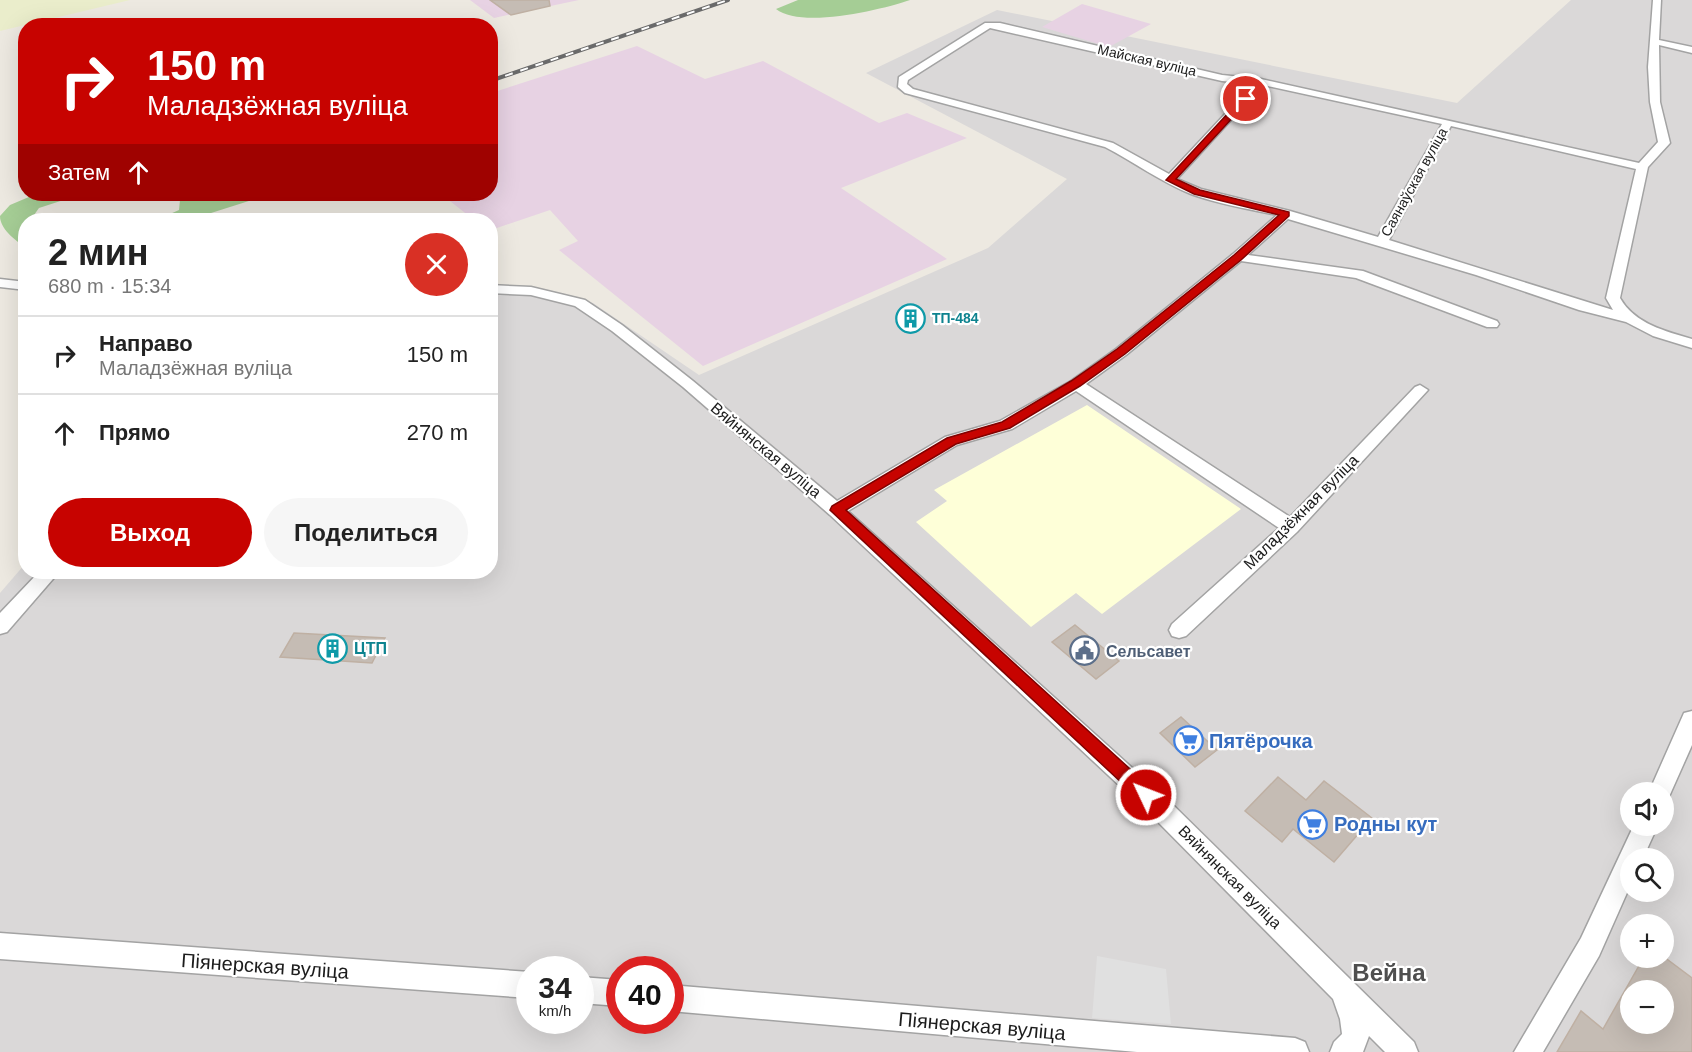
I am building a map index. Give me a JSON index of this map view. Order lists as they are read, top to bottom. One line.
{"streets":{"street":["Майская вуліца","Саянаўская вуліца","Вяйнянская вуліца","Маладзёжная вуліца","Піянерская вуліца"]},"crossings":[["Майская вуліца","Саянаўская вуліца"]],"districts":["Вейна"],"places":{"building":["ТП-484","ЦТП"],"public building":["Сельсавет"],"supermarket":["Пятёрочка","Родны кут"]},"page":{"turn":["150 m","Маладзёжная вуліца"],"then":"Затем","heading":["2 мин","680 m · 15:34"],"list":[{"name":"Направо","note":"Маладзёжная вуліца","value":"150 m"},{"name":"Прямо","value":"270 m"}],"buttons":["Выход","Поделиться"],"map_buttons":["+","−"],"speed":"34 km/h","limit":"40"}}
